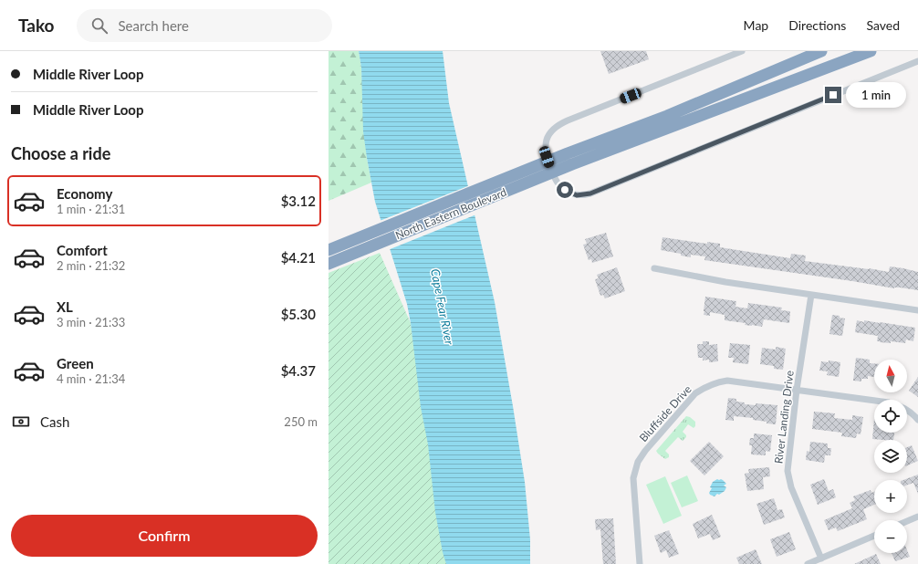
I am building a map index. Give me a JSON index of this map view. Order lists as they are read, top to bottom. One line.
{"streets":{"highway":["North Eastern Boulevard"],"street":["Bluffside Drive","River Landing Drive"]},"crossings":[["Bluffside Drive","River Landing Drive"]],"water":["Cape Fear River"],"north":"top","page":{"header":"Tako","search":"Search here","nav":["Map","Directions","Saved"],"banner":["Middle River Loop","Middle River Loop"],"bubble":"1 min","heading":"Choose a ride","list":[{"name":"Economy","note":"1 min · 21:31","value":"$3.12"},{"name":"Comfort","note":"2 min · 21:32","value":"$4.21"},{"name":"XL","note":"3 min · 21:33","value":"$5.30"},{"name":"Green","note":"4 min · 21:34","value":"$4.37"}],"map_buttons":["+","−"],"pay":["Cash","250 m"],"buttons":"Confirm"}}
